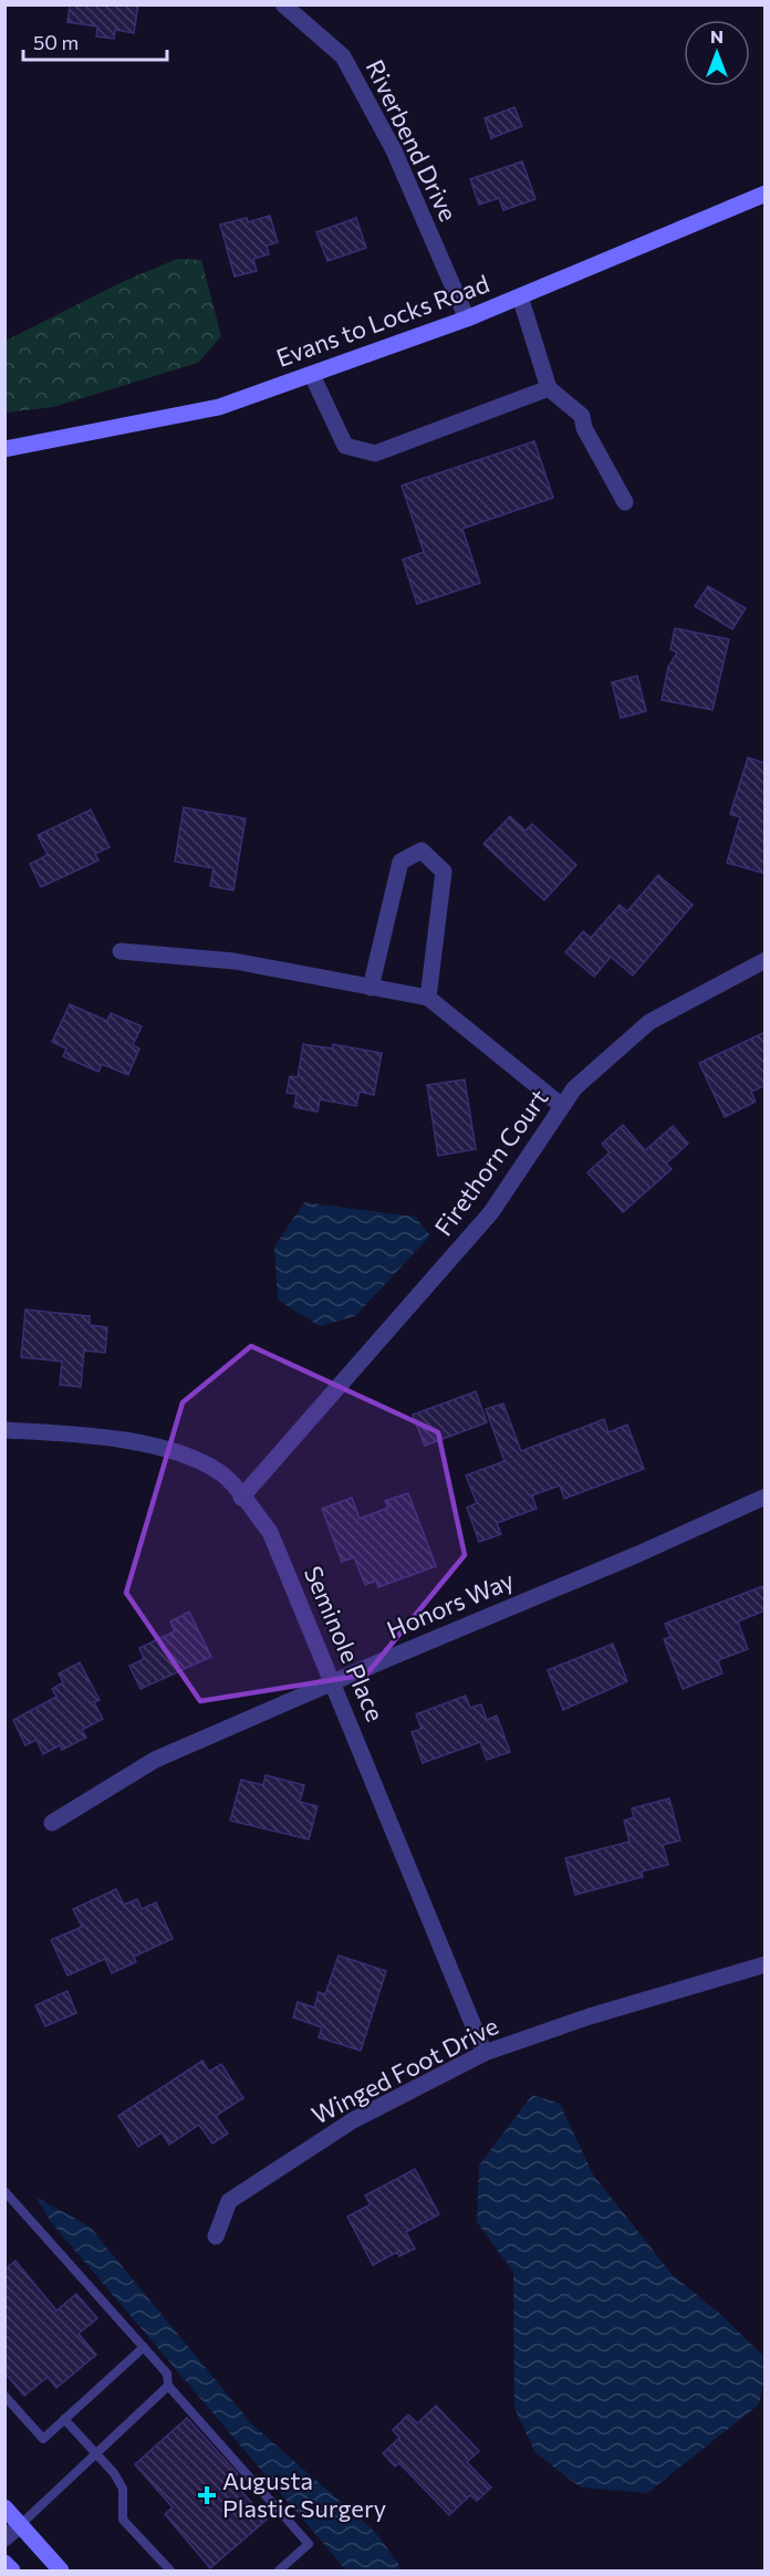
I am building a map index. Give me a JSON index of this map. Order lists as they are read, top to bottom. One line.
{"streets":{"street":["Riverbend Drive","Evans to Locks Road","Firethorn Court","Honors Way","Seminole Place","Winged Foot Drive"]},"crossings":[["Riverbend Drive","Evans to Locks Road"],["Firethorn Court","Seminole Place"],["Honors Way","Seminole Place"],["Seminole Place","Winged Foot Drive"]],"places":{"health":["Augusta Plastic Surgery"]},"scale_bar":"50 m","north":"top"}
